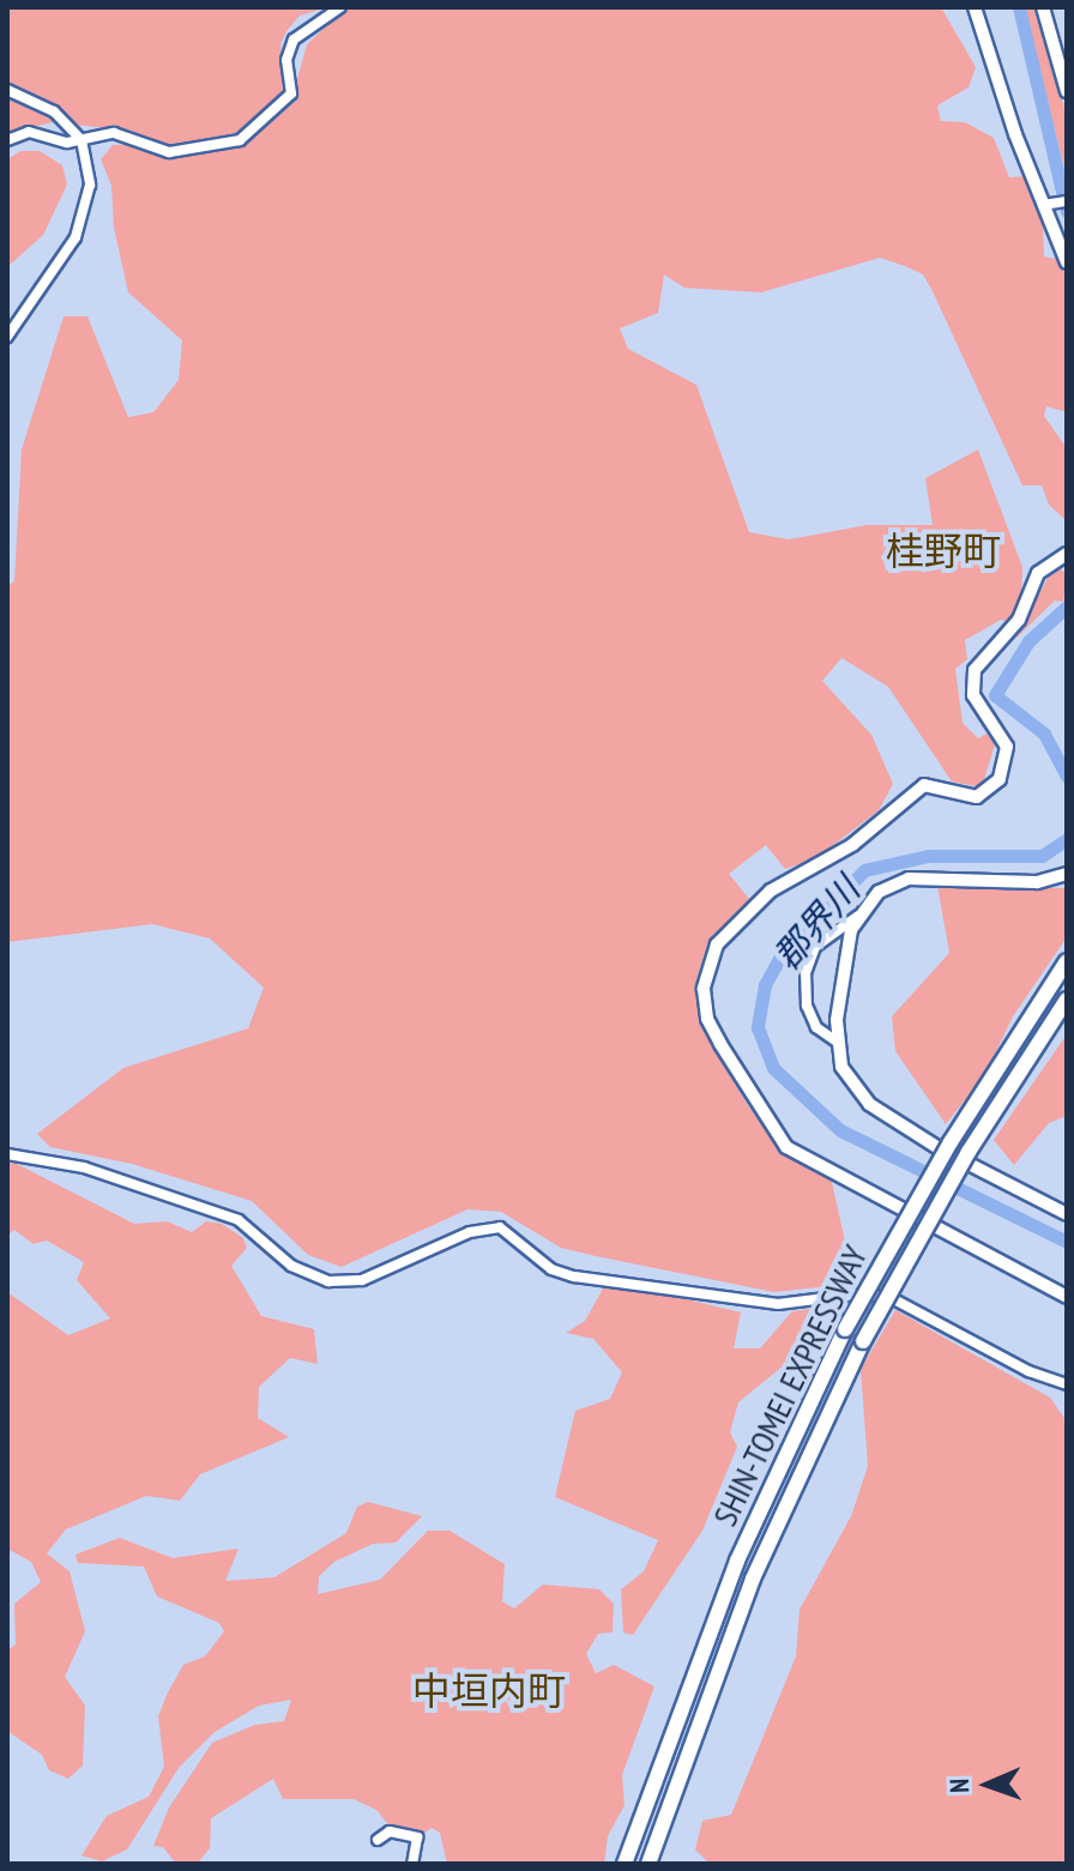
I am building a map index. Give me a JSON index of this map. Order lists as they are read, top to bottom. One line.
{"streets":{"highway":["SHIN-TOMEI EXPRESSWAY"]},"districts":["桂野町","中垣内町"],"water":["郡界川"],"north":"left"}
